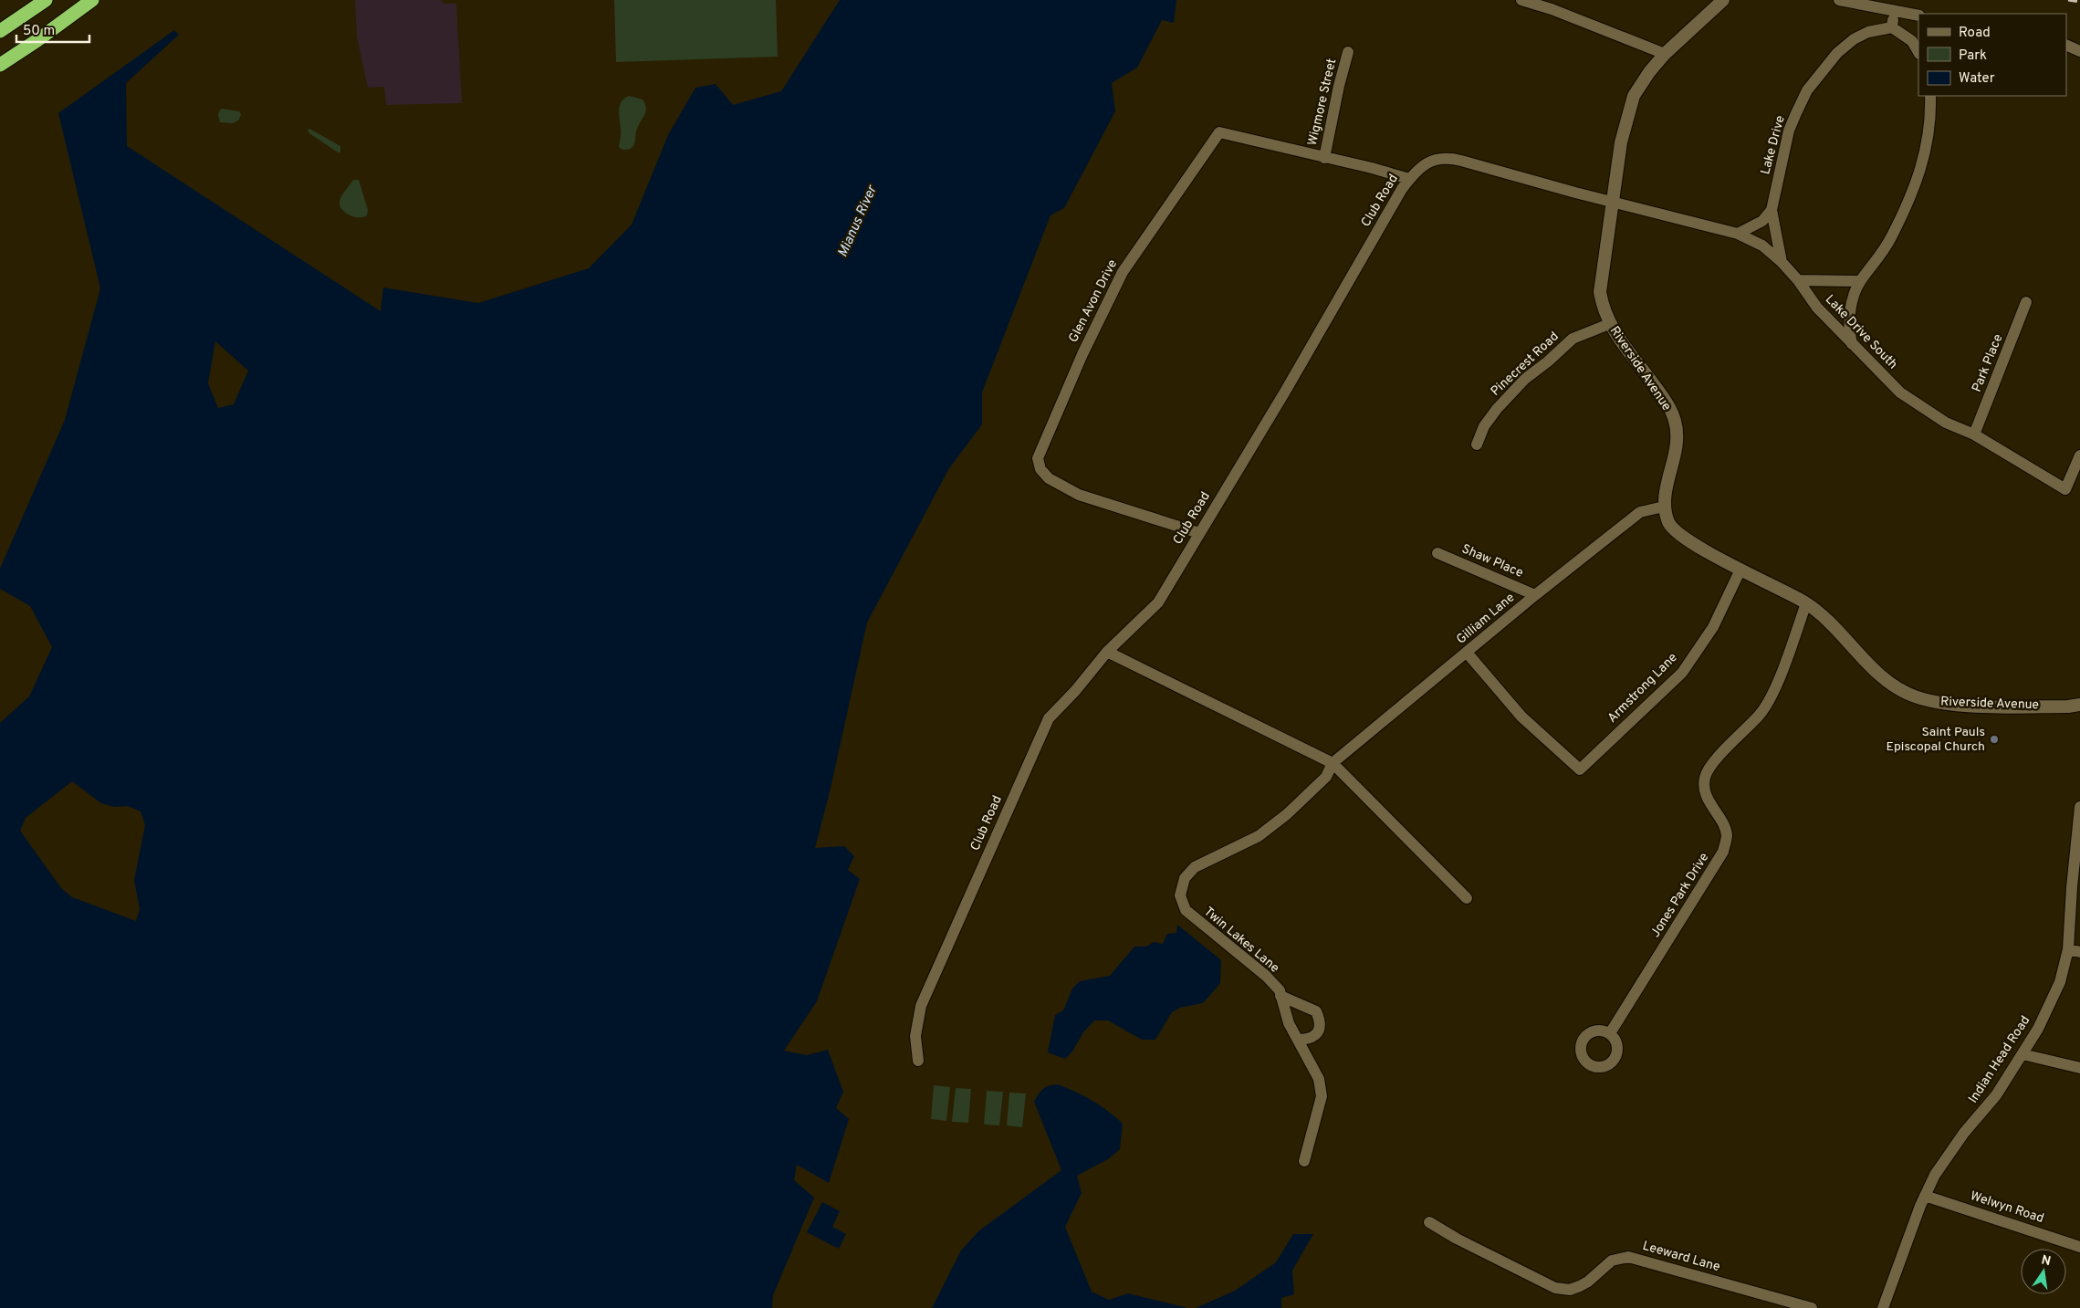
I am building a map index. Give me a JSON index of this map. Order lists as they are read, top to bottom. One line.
{"streets":{"street":["Wigmore Street","Lake Drive","Club Road","Glen Avon Drive","Lake Drive South","Park Place","Pinecrest Road","Riverside Avenue","Shaw Place","Gilliam Lane","Armstrong Lane","Jones Park Drive","Twin Lakes Lane","Indian Head Road","Welwyn Road","Leeward Lane"]},"crossings":[["Wigmore Street","Glen Avon Drive"],["Lake Drive","Lake Drive South"],["Club Road","Glen Avon Drive"],["Club Road","Lake Drive South"],["Club Road","Riverside Avenue"],["Lake Drive South","Park Place"],["Lake Drive South","Riverside Avenue"],["Pinecrest Road","Riverside Avenue"],["Riverside Avenue","Gilliam Lane"],["Riverside Avenue","Armstrong Lane"],["Riverside Avenue","Jones Park Drive"],["Shaw Place","Gilliam Lane"],["Gilliam Lane","Armstrong Lane"],["Gilliam Lane","Twin Lakes Lane"],["Indian Head Road","Welwyn Road"]],"water":["Mianus River"],"places":["Saint Pauls Episcopal Church"],"legend":["Road","Park","Water"],"scale_bar":"50 m","north":"top"}
